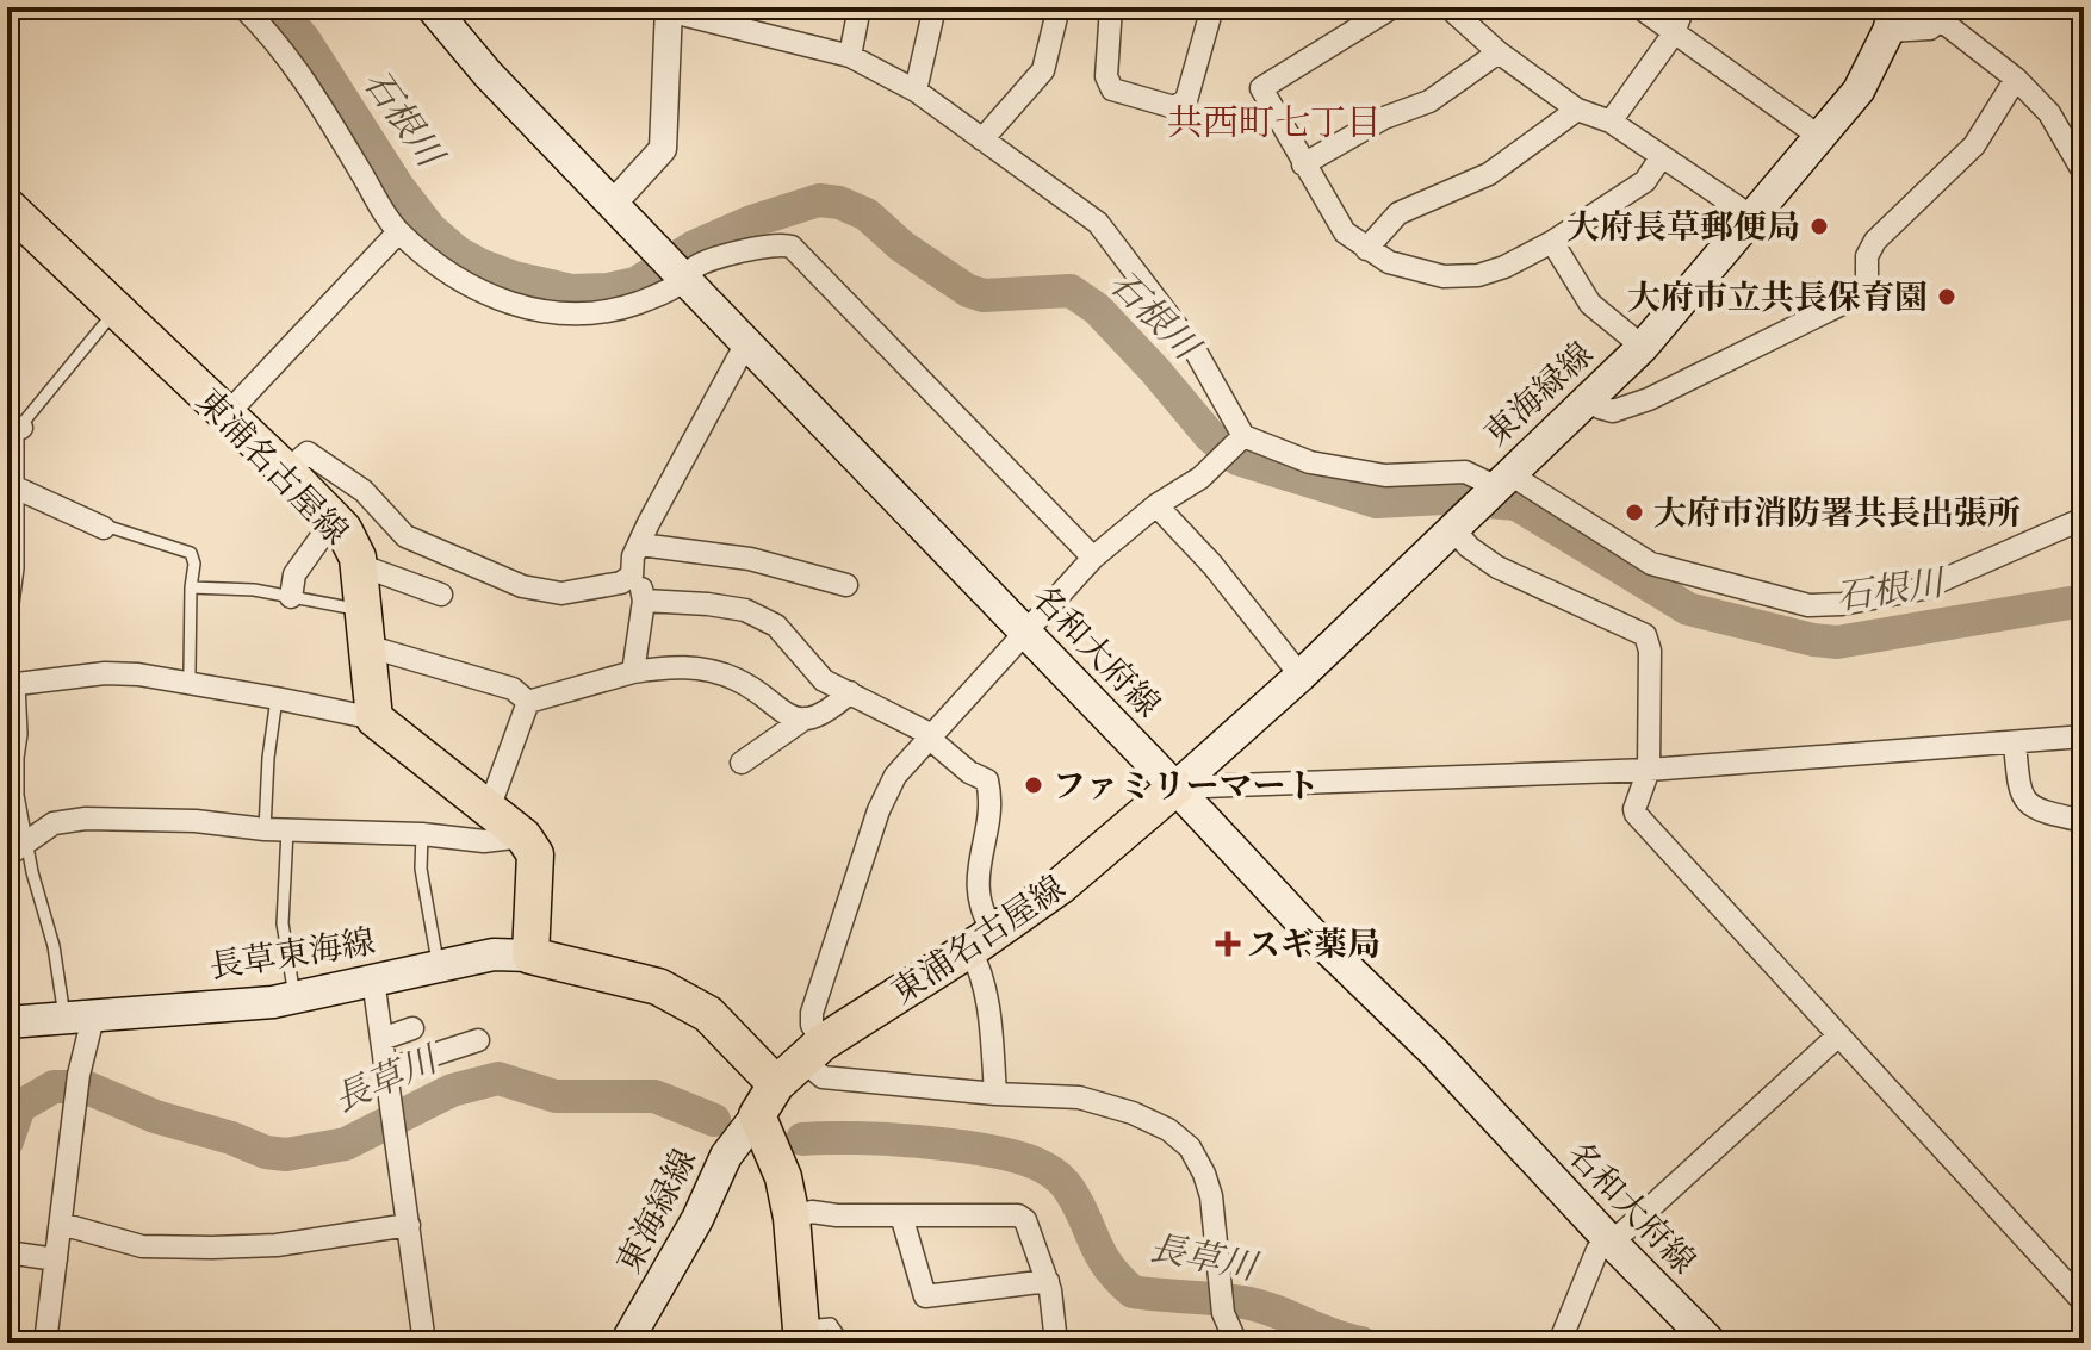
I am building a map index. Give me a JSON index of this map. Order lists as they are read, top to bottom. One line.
{"streets":{"main road":["東海緑線","東浦名古屋線","名和大府線","長草東海線"]},"crossings":[["東海緑線","東浦名古屋線"],["東海緑線","名和大府線"],["東浦名古屋線","名和大府線"]],"districts":["共西町七丁目"],"water":["石根川","長草川"],"places":{"other":["大府長草郵便局","大府市立共長保育園","大府市消防署共長出張所","ファミリーマート"],"health":["スギ薬局"]}}
